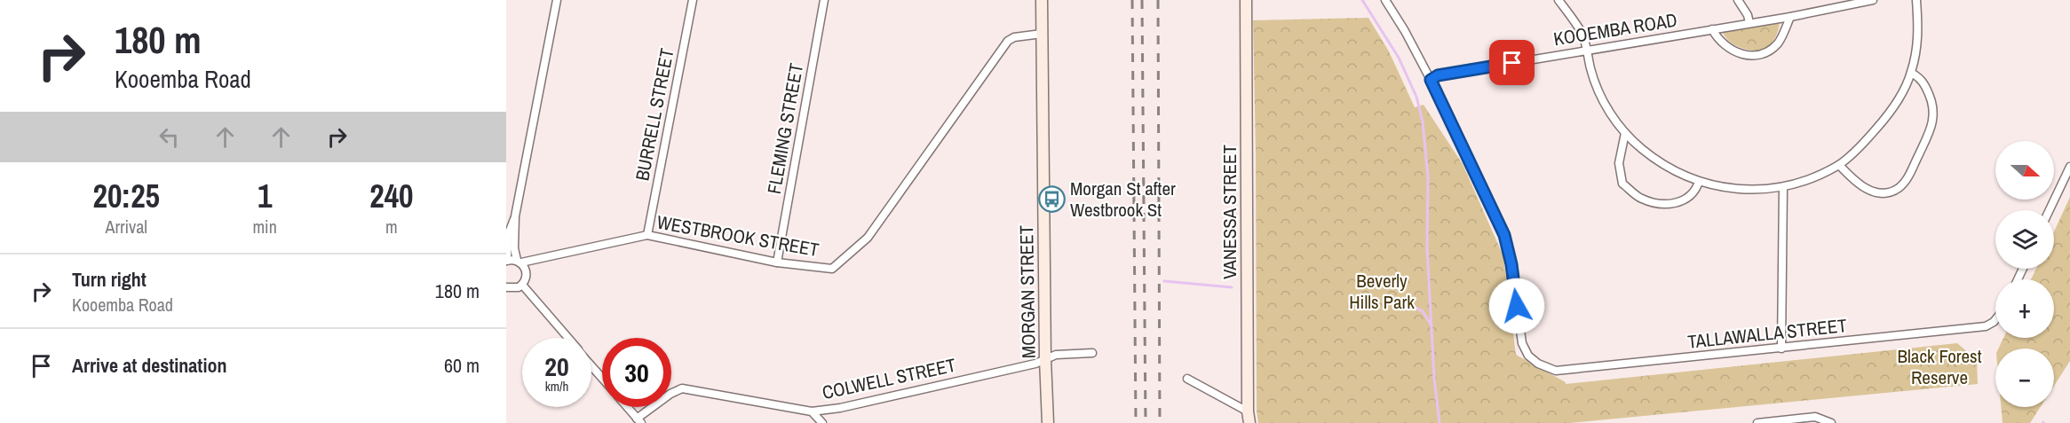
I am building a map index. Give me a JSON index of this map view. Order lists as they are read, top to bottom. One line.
{"streets":{"street":["KOOEMBA ROAD","BURRELL STREET","FLEMING STREET","VANESSA STREET","WESTBROOK STREET","MORGAN STREET","TALLAWALLA STREET","COLWELL STREET"]},"crossings":[["KOOEMBA ROAD","TALLAWALLA STREET"],["BURRELL STREET","WESTBROOK STREET"],["FLEMING STREET","WESTBROOK STREET"],["WESTBROOK STREET","MORGAN STREET"],["MORGAN STREET","COLWELL STREET"]],"parks":["Beverly Hills Park","Black Forest Reserve"],"places":{"bus stop":["Morgan St after Westbrook St"]},"north":"right","page":{"turn":["180 m","Kooemba Road"],"map_buttons":["+","−"],"eta":["20:25","Arrival","1","min","240","m"],"list":[{"name":"Turn right","note":"Kooemba Road","value":"180 m"},{"name":"Arrive at destination","value":"60 m"}],"speed":"20 km/h","limit":"30"}}
